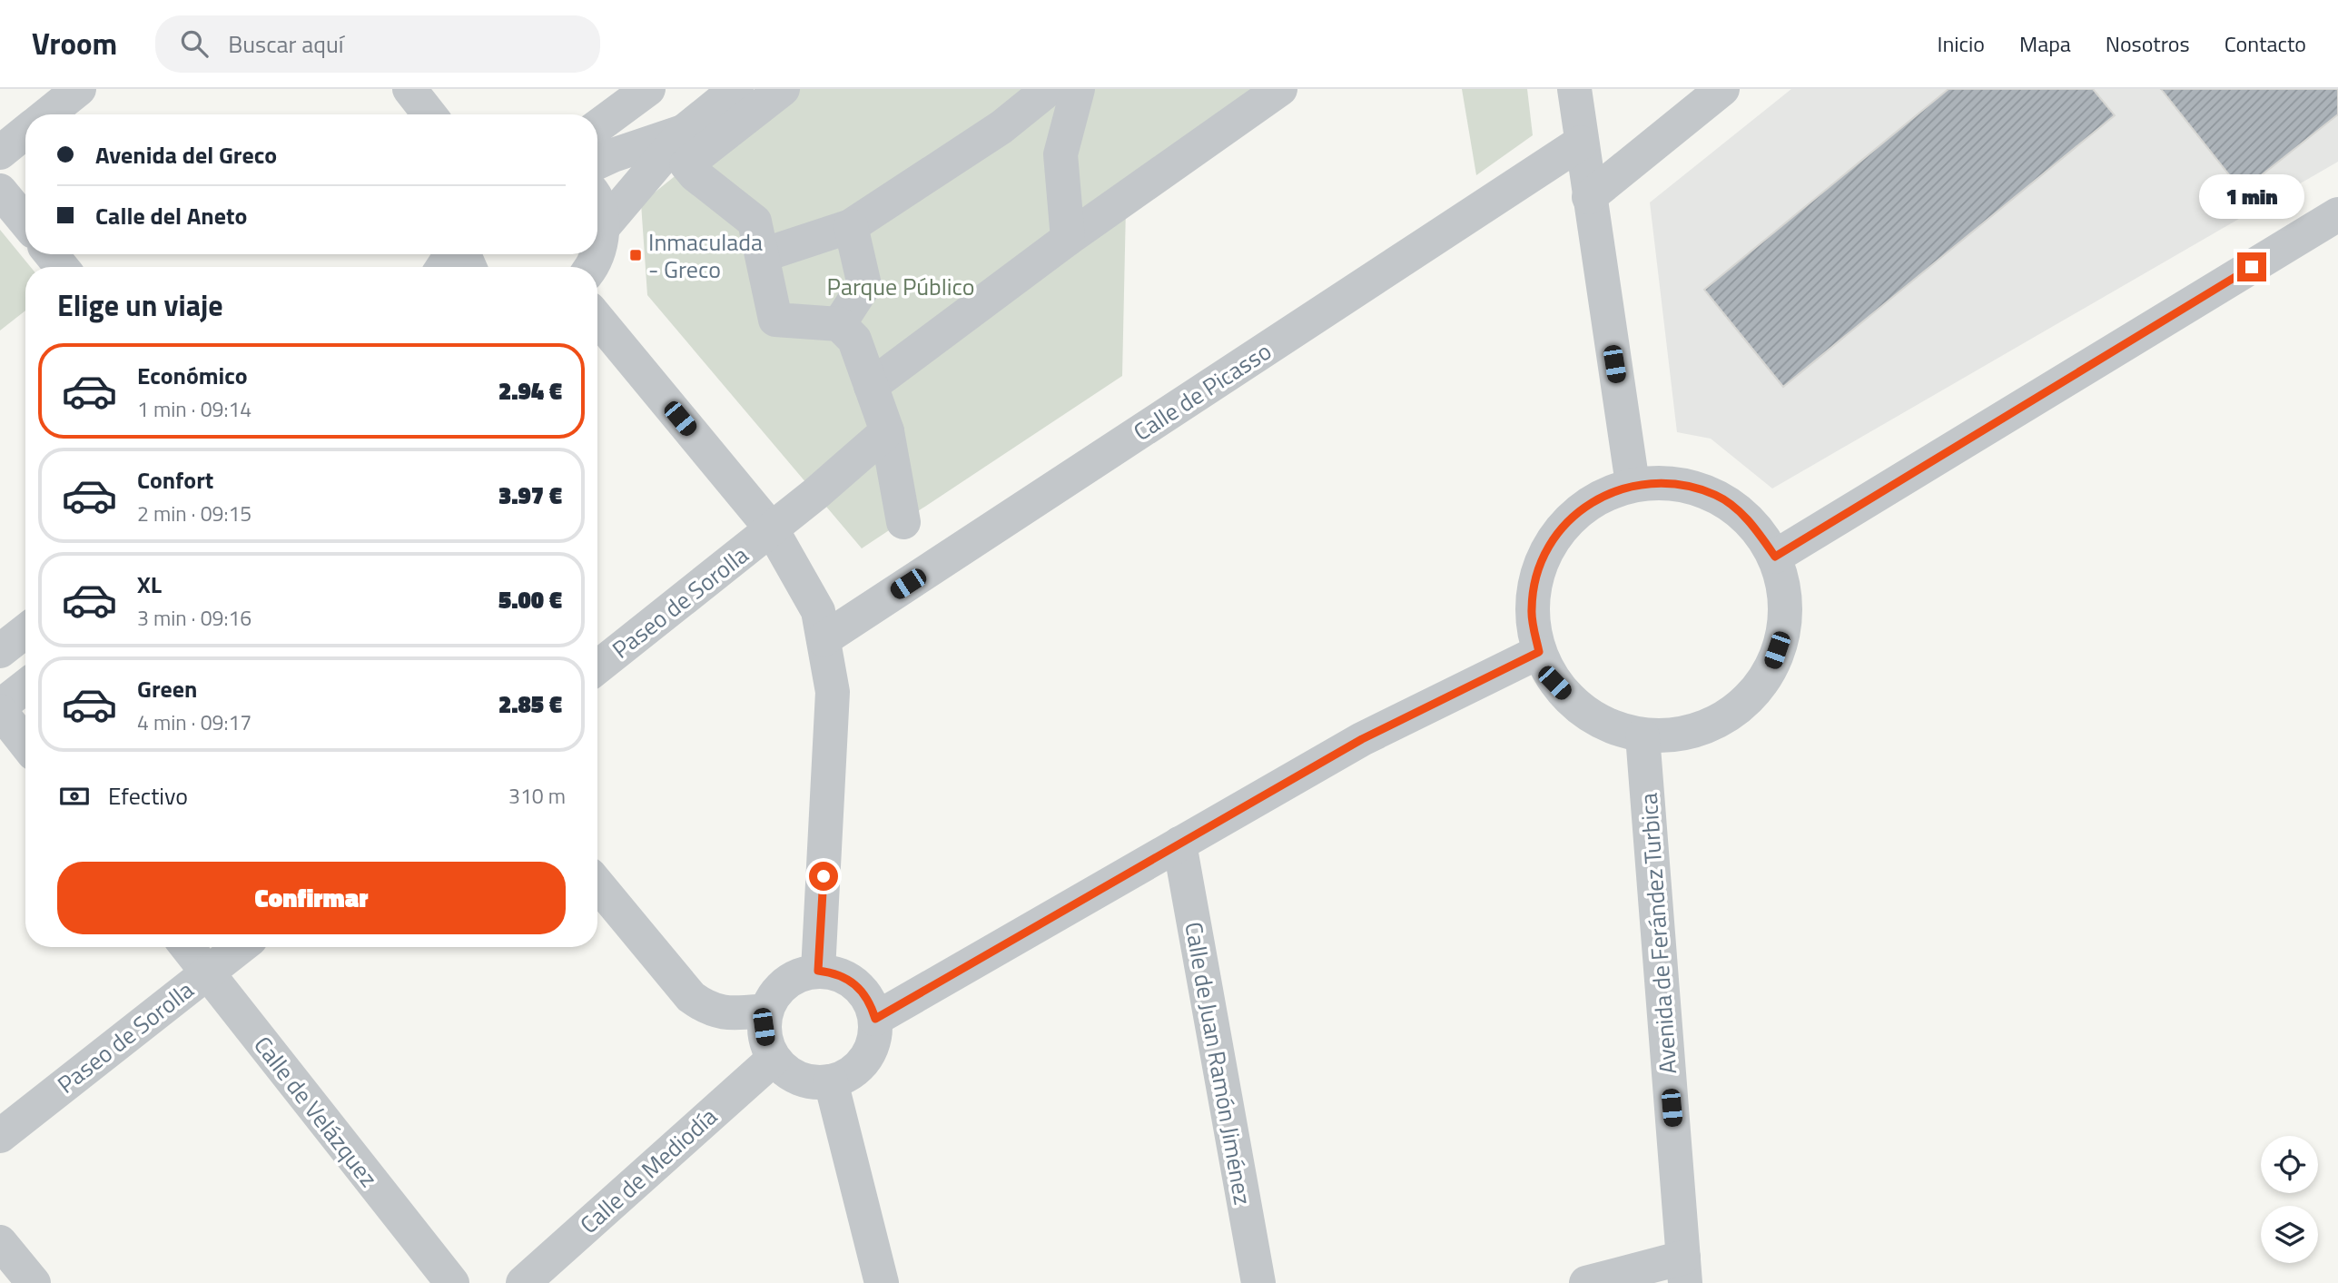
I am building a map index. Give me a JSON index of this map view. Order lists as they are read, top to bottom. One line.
{"streets":{"street":["Calle de Picasso","Paseo de Sorolla","Avenida de Ferández Turbica","Calle de Juan Ramón Jiménez","Calle de Velázquez","Calle de Mediodía"]},"crossings":[["Paseo de Sorolla","Calle de Velázquez"]],"parks":["Parque Público"],"places":{"transit":["Inmaculada - Greco"]},"page":{"header":"Vroom","search":"Buscar aquí","nav":["Inicio","Mapa","Nosotros","Contacto"],"banner":["Avenida del Greco","Calle del Aneto"],"bubble":"1 min","heading":"Elige un viaje","list":[{"name":"Económico","note":"1 min · 09:14","value":"2.94 €"},{"name":"Confort","note":"2 min · 09:15","value":"3.97 €"},{"name":"XL","note":"3 min · 09:16","value":"5.00 €"},{"name":"Green","note":"4 min · 09:17","value":"2.85 €"}],"pay":["Efectivo","310 m"],"buttons":"Confirmar"}}
